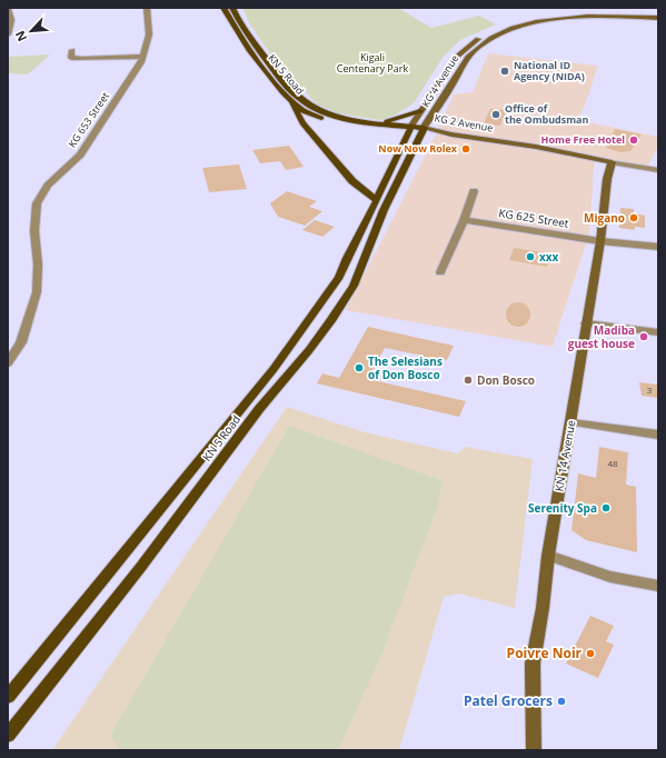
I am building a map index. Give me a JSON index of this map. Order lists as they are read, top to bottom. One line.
{"streets":{"main road":["KN 5 Road","KG 4 Avenue","KG 2 Avenue","KN 14 Avenue"],"street":["KG 653 Street","KG 625 Street"]},"crossings":[["KN 5 Road","KG 4 Avenue"],["KN 5 Road","KG 2 Avenue"],["KG 2 Avenue","KN 14 Avenue"],["KG 625 Street","KN 14 Avenue"]],"parks":["Kigali Centenary Park"],"places":["National ID Agency (NIDA)","Office of the Ombudsman","Home Free Hotel","Now Now Rolex","Migano","xxx","Madiba guest house","The Selesians of Don Bosco","Don Bosco","Serenity Spa","Poivre Noir","Patel Grocers"],"house_numbers":["3","48"],"north":"bottom left"}
